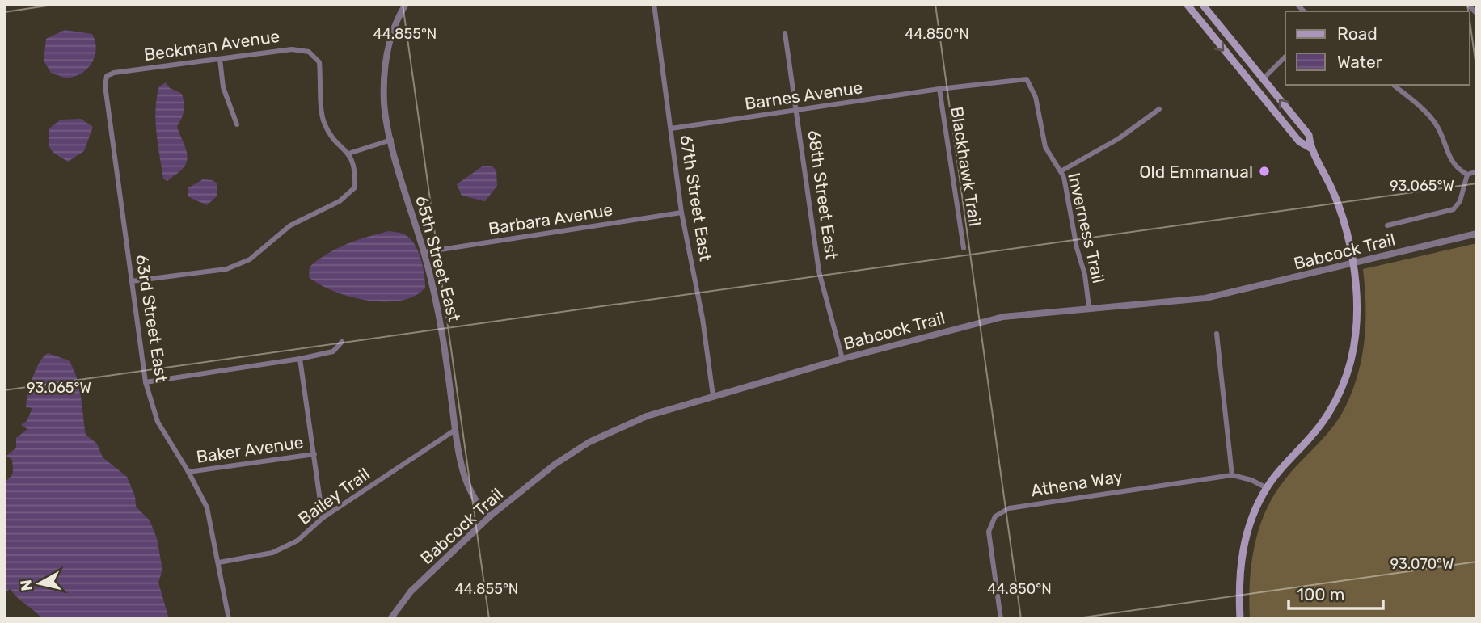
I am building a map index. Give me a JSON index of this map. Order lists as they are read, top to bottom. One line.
{"streets":{"street":["Beckman Avenue","Barnes Avenue","Blackhawk Trail","68th Street East","67th Street East","Barbara Avenue","Inverness Trail","Babcock Trail","65th Street East","63rd Street East","Baker Avenue","Athena Way","Bailey Trail"]},"crossings":[["Beckman Avenue","63rd Street East"],["Barnes Avenue","Blackhawk Trail"],["Barnes Avenue","68th Street East"],["Barnes Avenue","67th Street East"],["Barnes Avenue","Inverness Trail"],["Blackhawk Trail","Inverness Trail"],["68th Street East","Babcock Trail"],["67th Street East","Barbara Avenue"],["67th Street East","Babcock Trail"],["Barbara Avenue","65th Street East"],["Inverness Trail","Babcock Trail"],["Babcock Trail","65th Street East"],["65th Street East","Bailey Trail"],["63rd Street East","Baker Avenue"],["63rd Street East","Bailey Trail"]],"places":["Old Emmanual"],"legend":["Road","Water"],"scale_bar":"100 m","north":"left","coordinates":["44.855°N","44.850°N","93.065°W","93.070°W"]}
